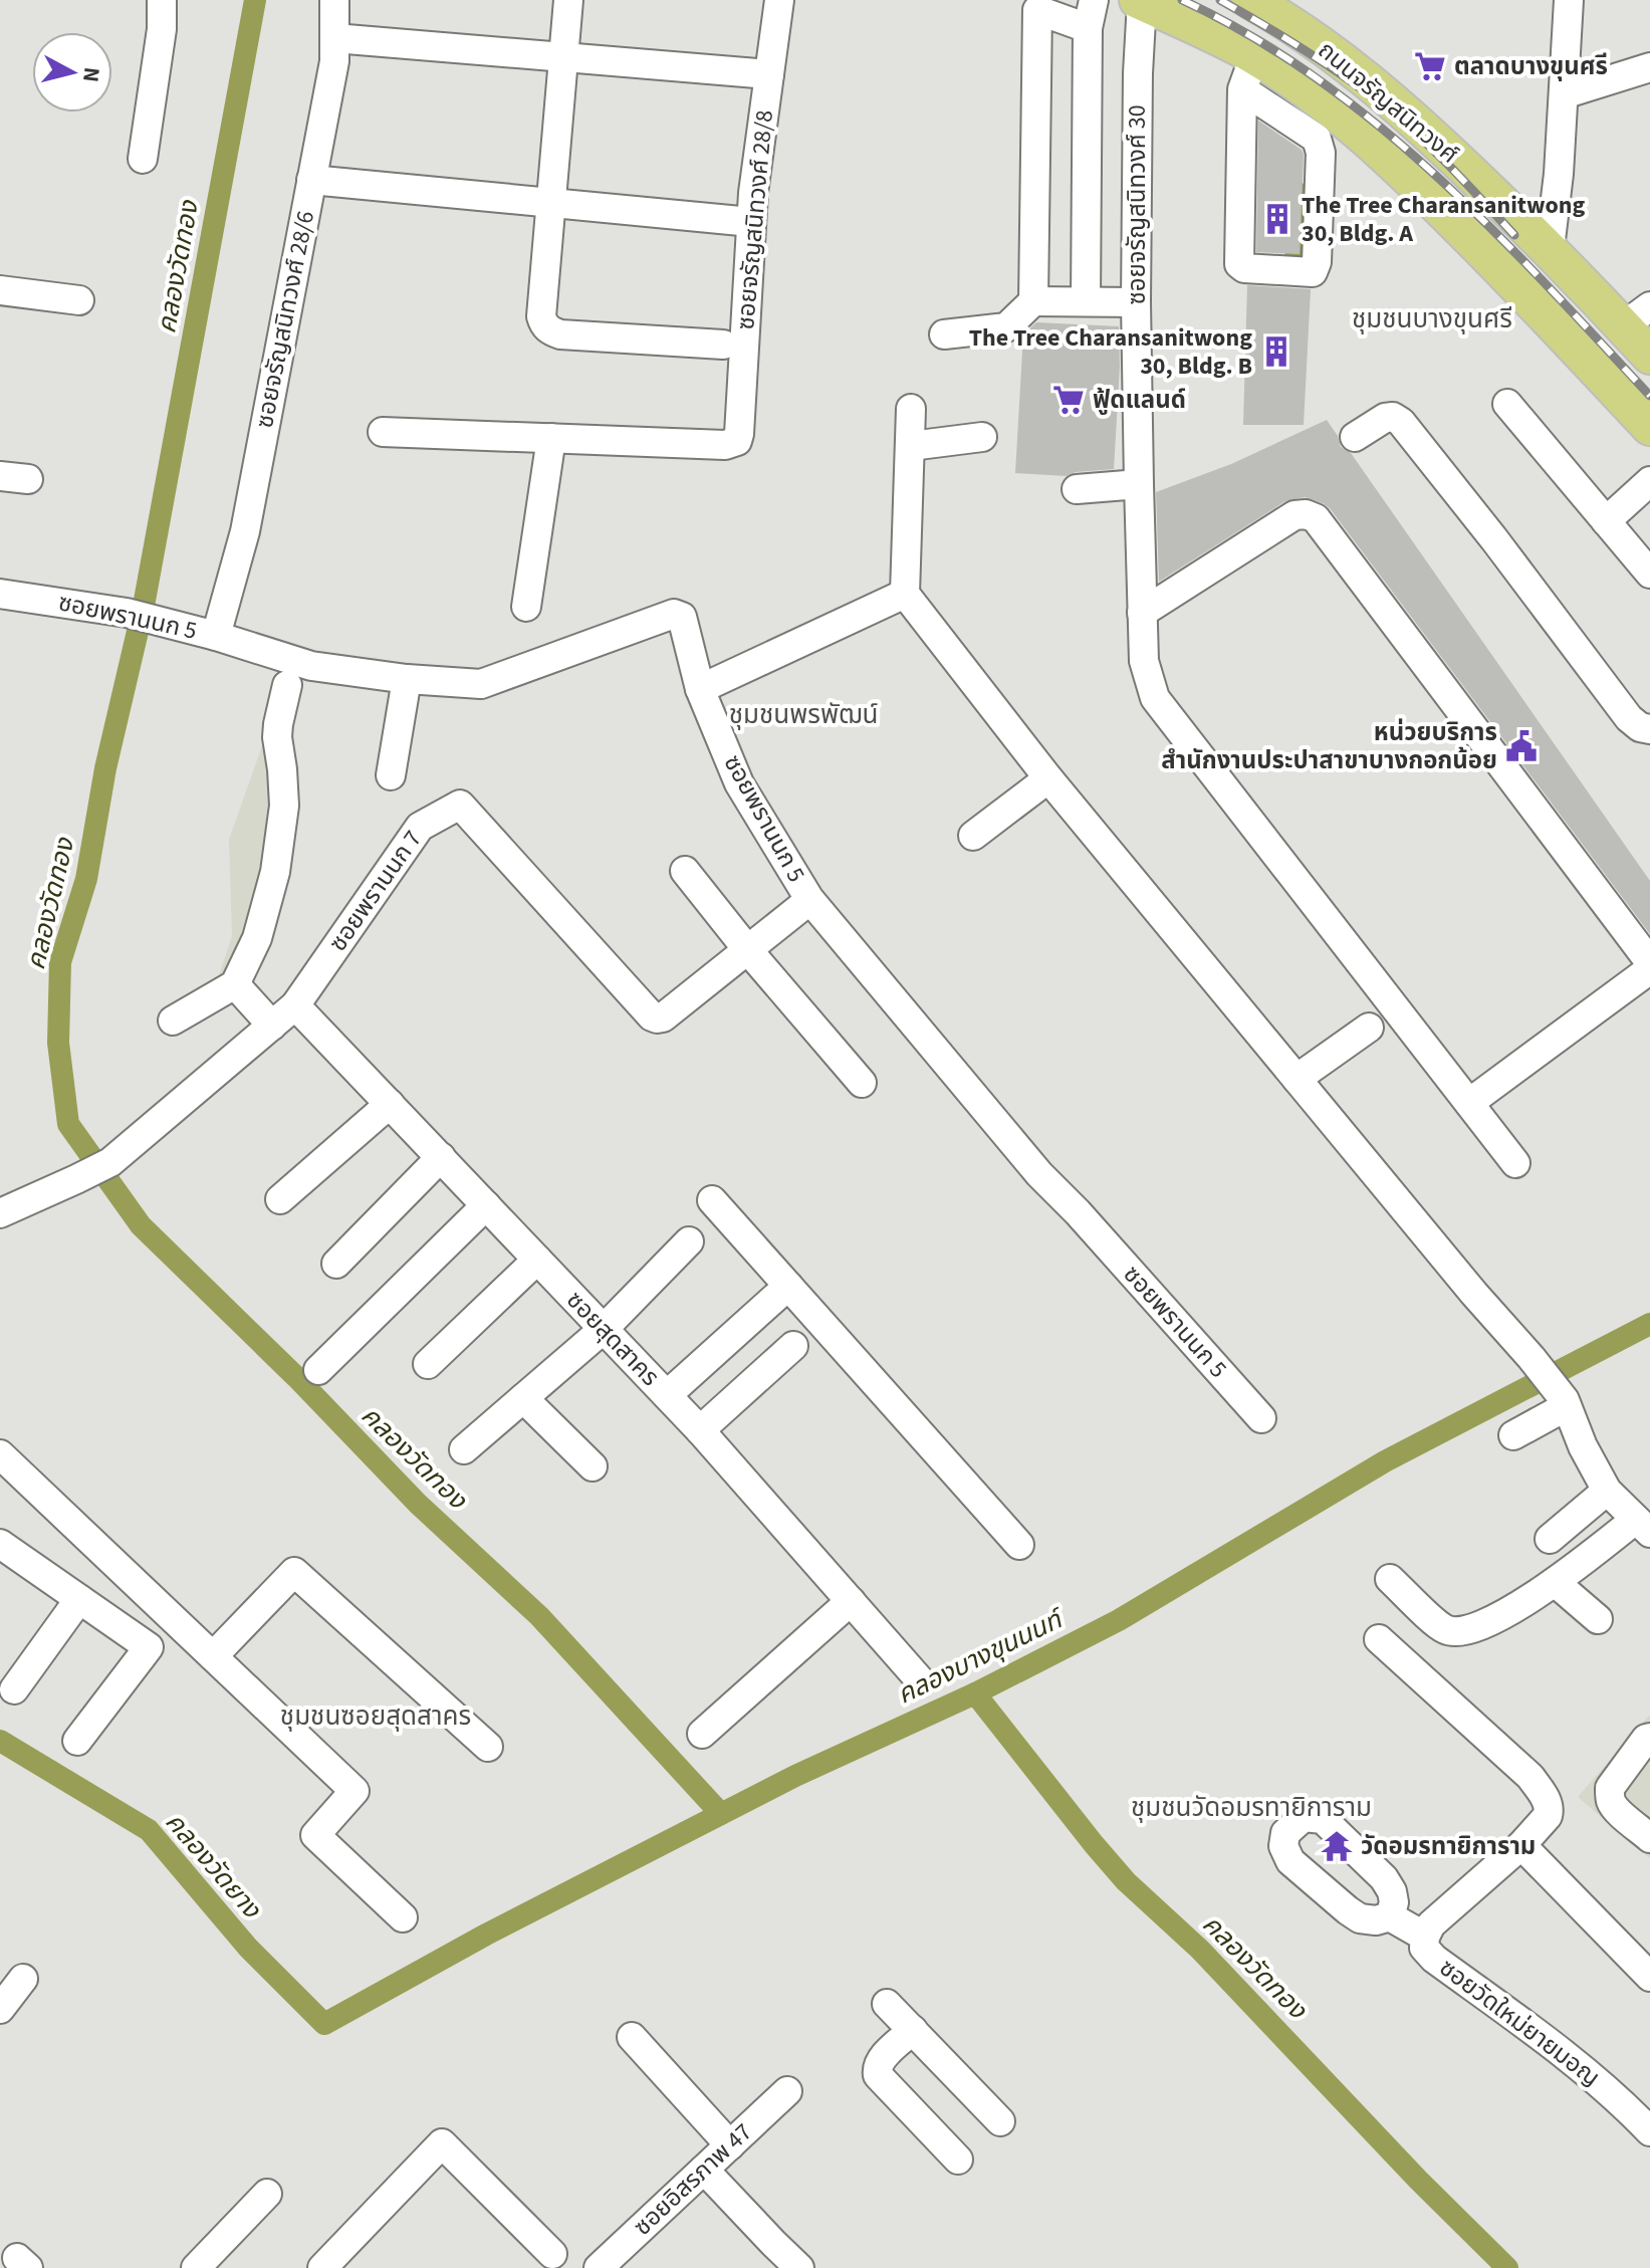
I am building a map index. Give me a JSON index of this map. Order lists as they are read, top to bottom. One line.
{"streets":{"main road":["ถนนจรัญสนิทวงศ์"],"street":["ซอยจรัญสนิทวงศ์ 30","ซอยจรัญสนิทวงศ์ 28/8","ซอยจรัญสนิทวงศ์ 28/6","ซอยพรานนก 5","ซอยพรานนก 7","ซอยสุดสาคร","ซอยวัดใหม่ยายมอญ","ซอยอิสรภาพ 47"]},"crossings":[["ถนนจรัญสนิทวงศ์","ซอยจรัญสนิทวงศ์ 30"],["ซอยจรัญสนิทวงศ์ 28/6","ซอยพรานนก 5"],["ซอยพรานนก 7","ซอยสุดสาคร"]],"districts":["ชุมชนบางขุนศรี","ชุมชนพรพัฒน์","ชุมชนซอยสุดสาคร","ชุมชนวัดอมรทายิการาม"],"water":["คลองวัดทอง","คลองบางขุนนนท์","คลองวัดยาง"],"places":{"supermarket":["ตลาดบางขุนศรี","ฟู้ดแลนด์"],"building":["The Tree Charansanitwong 30, Bldg. A","The Tree Charansanitwong 30, Bldg. B"],"public building":["หน่วยบริการ สำนักงานประปาสาขาบางกอกน้อย"],"temple":["วัดอมรทายิการาม"]},"north":"right"}
